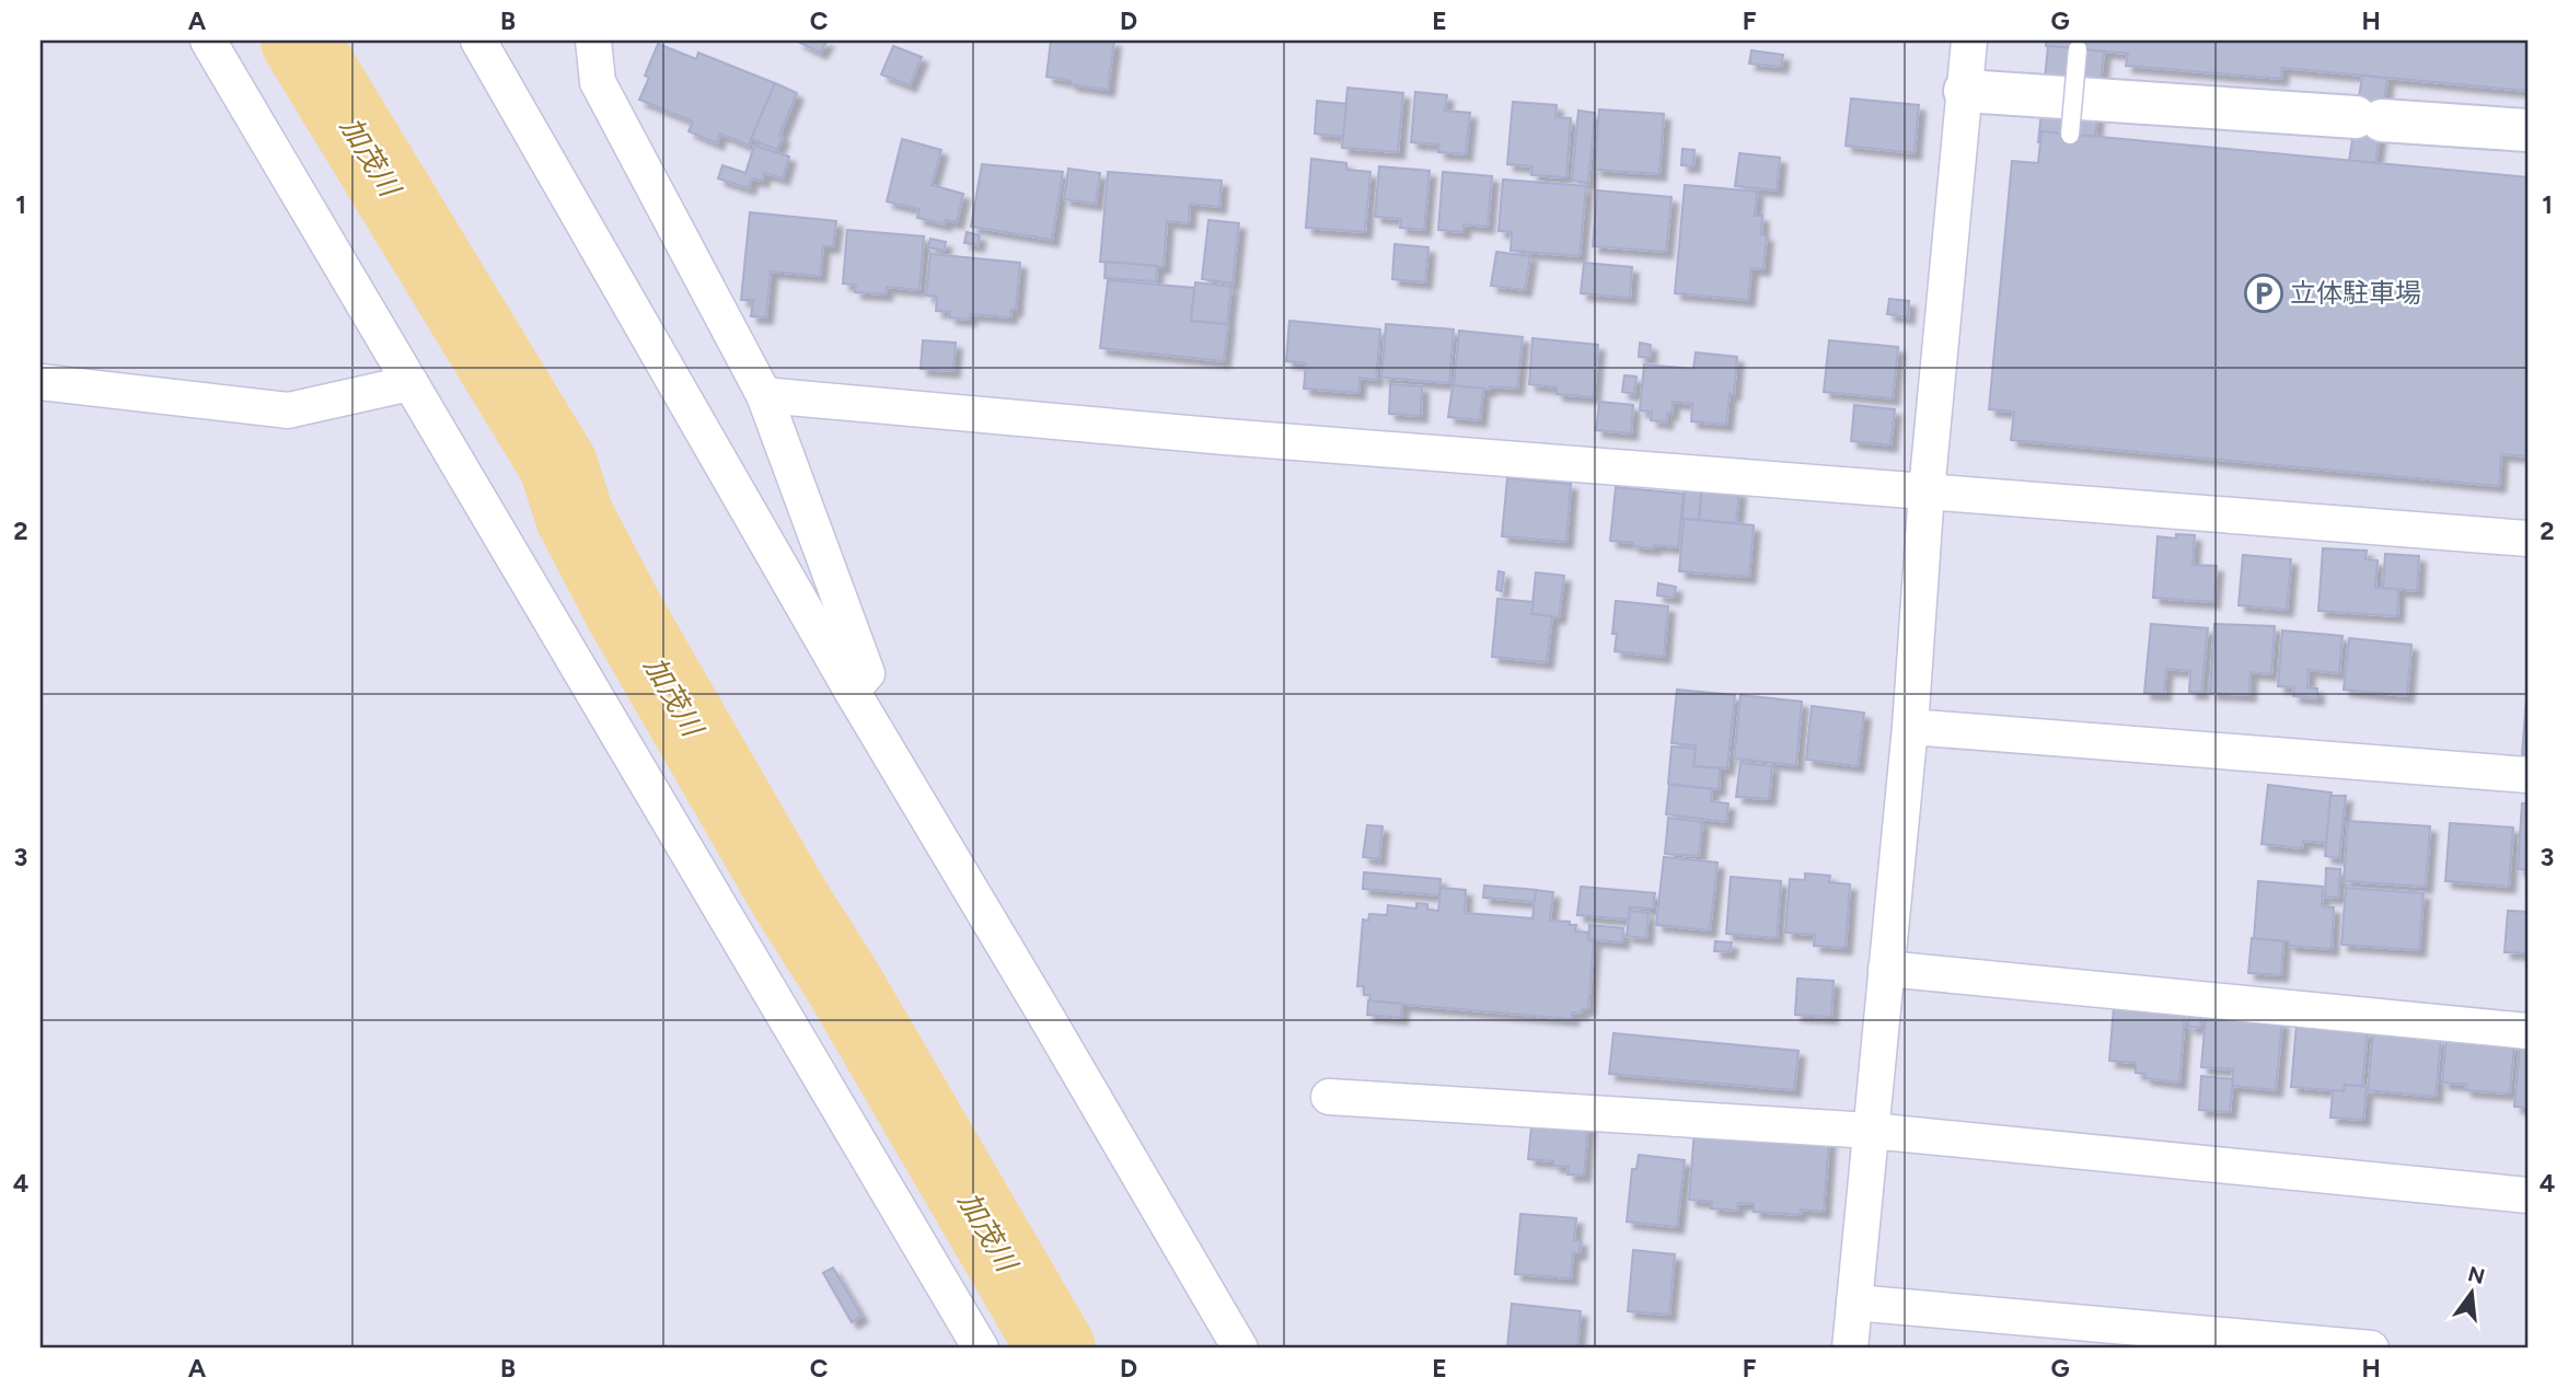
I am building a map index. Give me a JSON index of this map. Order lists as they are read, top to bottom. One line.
{"water":["加茂川"],"places":{"parking":["立体駐車場"]},"north":"top","grid":{"columns":["A","B","C","D","E","F","G","H"],"rows":["1","2","3","4"]}}
